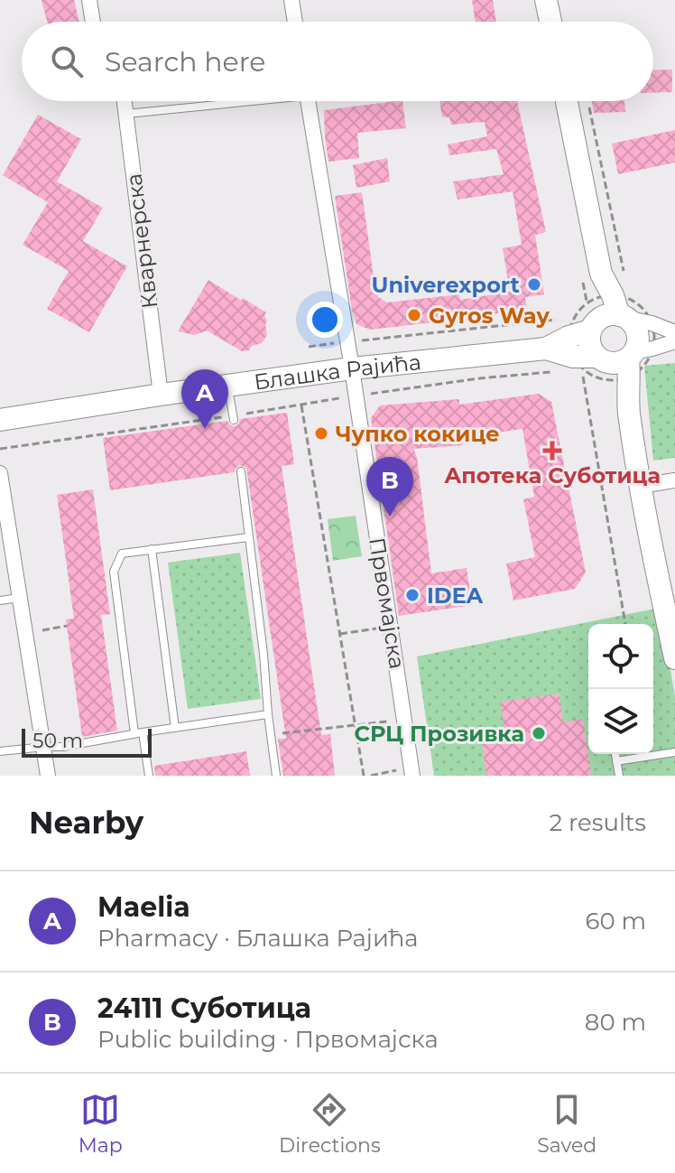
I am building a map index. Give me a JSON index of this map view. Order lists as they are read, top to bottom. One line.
{"streets":{"street":["Кварнерска","Блашка Рајића","Првомајска"]},"crossings":[["Кварнерска","Блашка Рајића"],["Блашка Рајића","Првомајска"]],"places":{"other":["Univerexport","Gyros Way","Чупко кокице","IDEA","СРЦ Прозивка"],"health":["Апотека Суботица"]},"scale_bar":"50 m","page":{"search":"Search here","pins":["A","B"],"scale":"50 m","heading":["Nearby","2 results"],"list":[{"mark":"A","name":"Maelia","note":"Pharmacy · Блашка Рајића","value":"60 m"},{"mark":"B","name":"24111 Суботица","note":"Public building · Првомајска","value":"80 m"}],"nav":["Map","Directions","Saved"]}}
